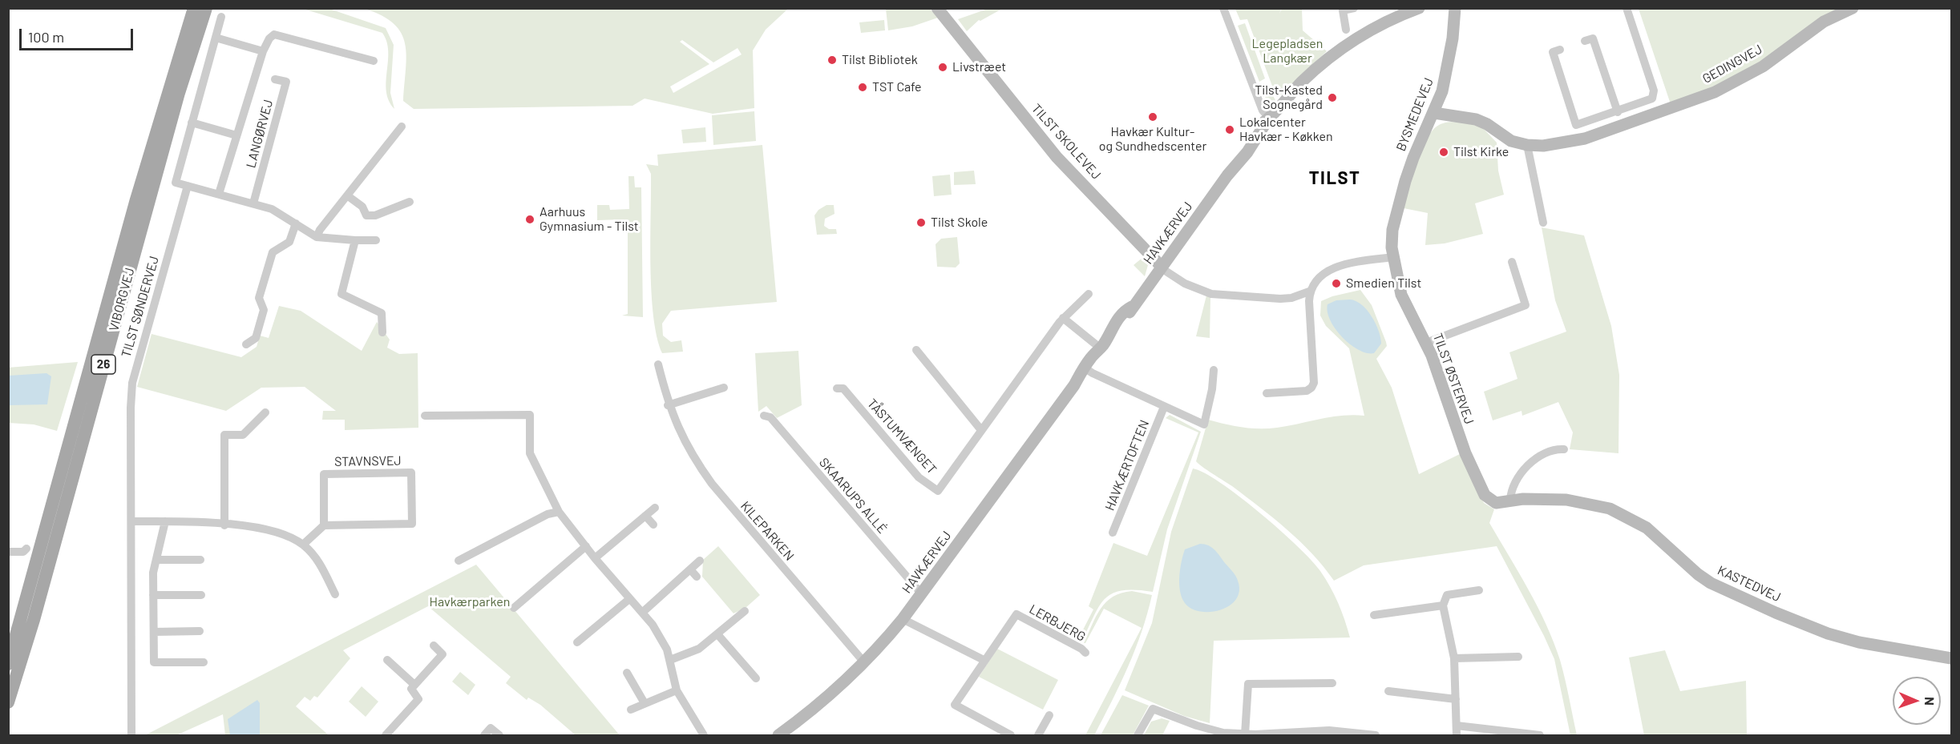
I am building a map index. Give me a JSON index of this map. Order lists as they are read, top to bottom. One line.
{"streets":{"main road":["VIBORGVEJ","26"],"street":["GEDINGVEJ","BYSMEDEVEJ","LANGØRVEJ","TILST SKOLEVEJ","HAVKÆRVEJ","TILST SØNDERVEJ","TILST ØSTERVEJ","TÅSTUMVÆNGET","STAVNSVEJ","HAVKÆRTOFTEN","SKAARUPS ALLÉ","KILEPARKEN","KASTEDVEJ","LERBJERG"]},"crossings":[["GEDINGVEJ","BYSMEDEVEJ"],["BYSMEDEVEJ","TILST ØSTERVEJ"],["TILST SKOLEVEJ","HAVKÆRVEJ"],["HAVKÆRVEJ","SKAARUPS ALLÉ"],["HAVKÆRVEJ","KILEPARKEN"],["TILST ØSTERVEJ","KASTEDVEJ"]],"districts":["TILST"],"parks":["Legepladsen Langkær","Havkærparken"],"places":["Tilst Bibliotek","Livstræet","TST Cafe","Tilst-Kasted Sognegård","Havkær Kultur- og Sundhedscenter","Lokalcenter Havkær - Køkken","Tilst Kirke","Aarhuus Gymnasium - Tilst","Tilst Skole","Smedien Tilst"],"scale_bar":"100 m","north":"right"}
